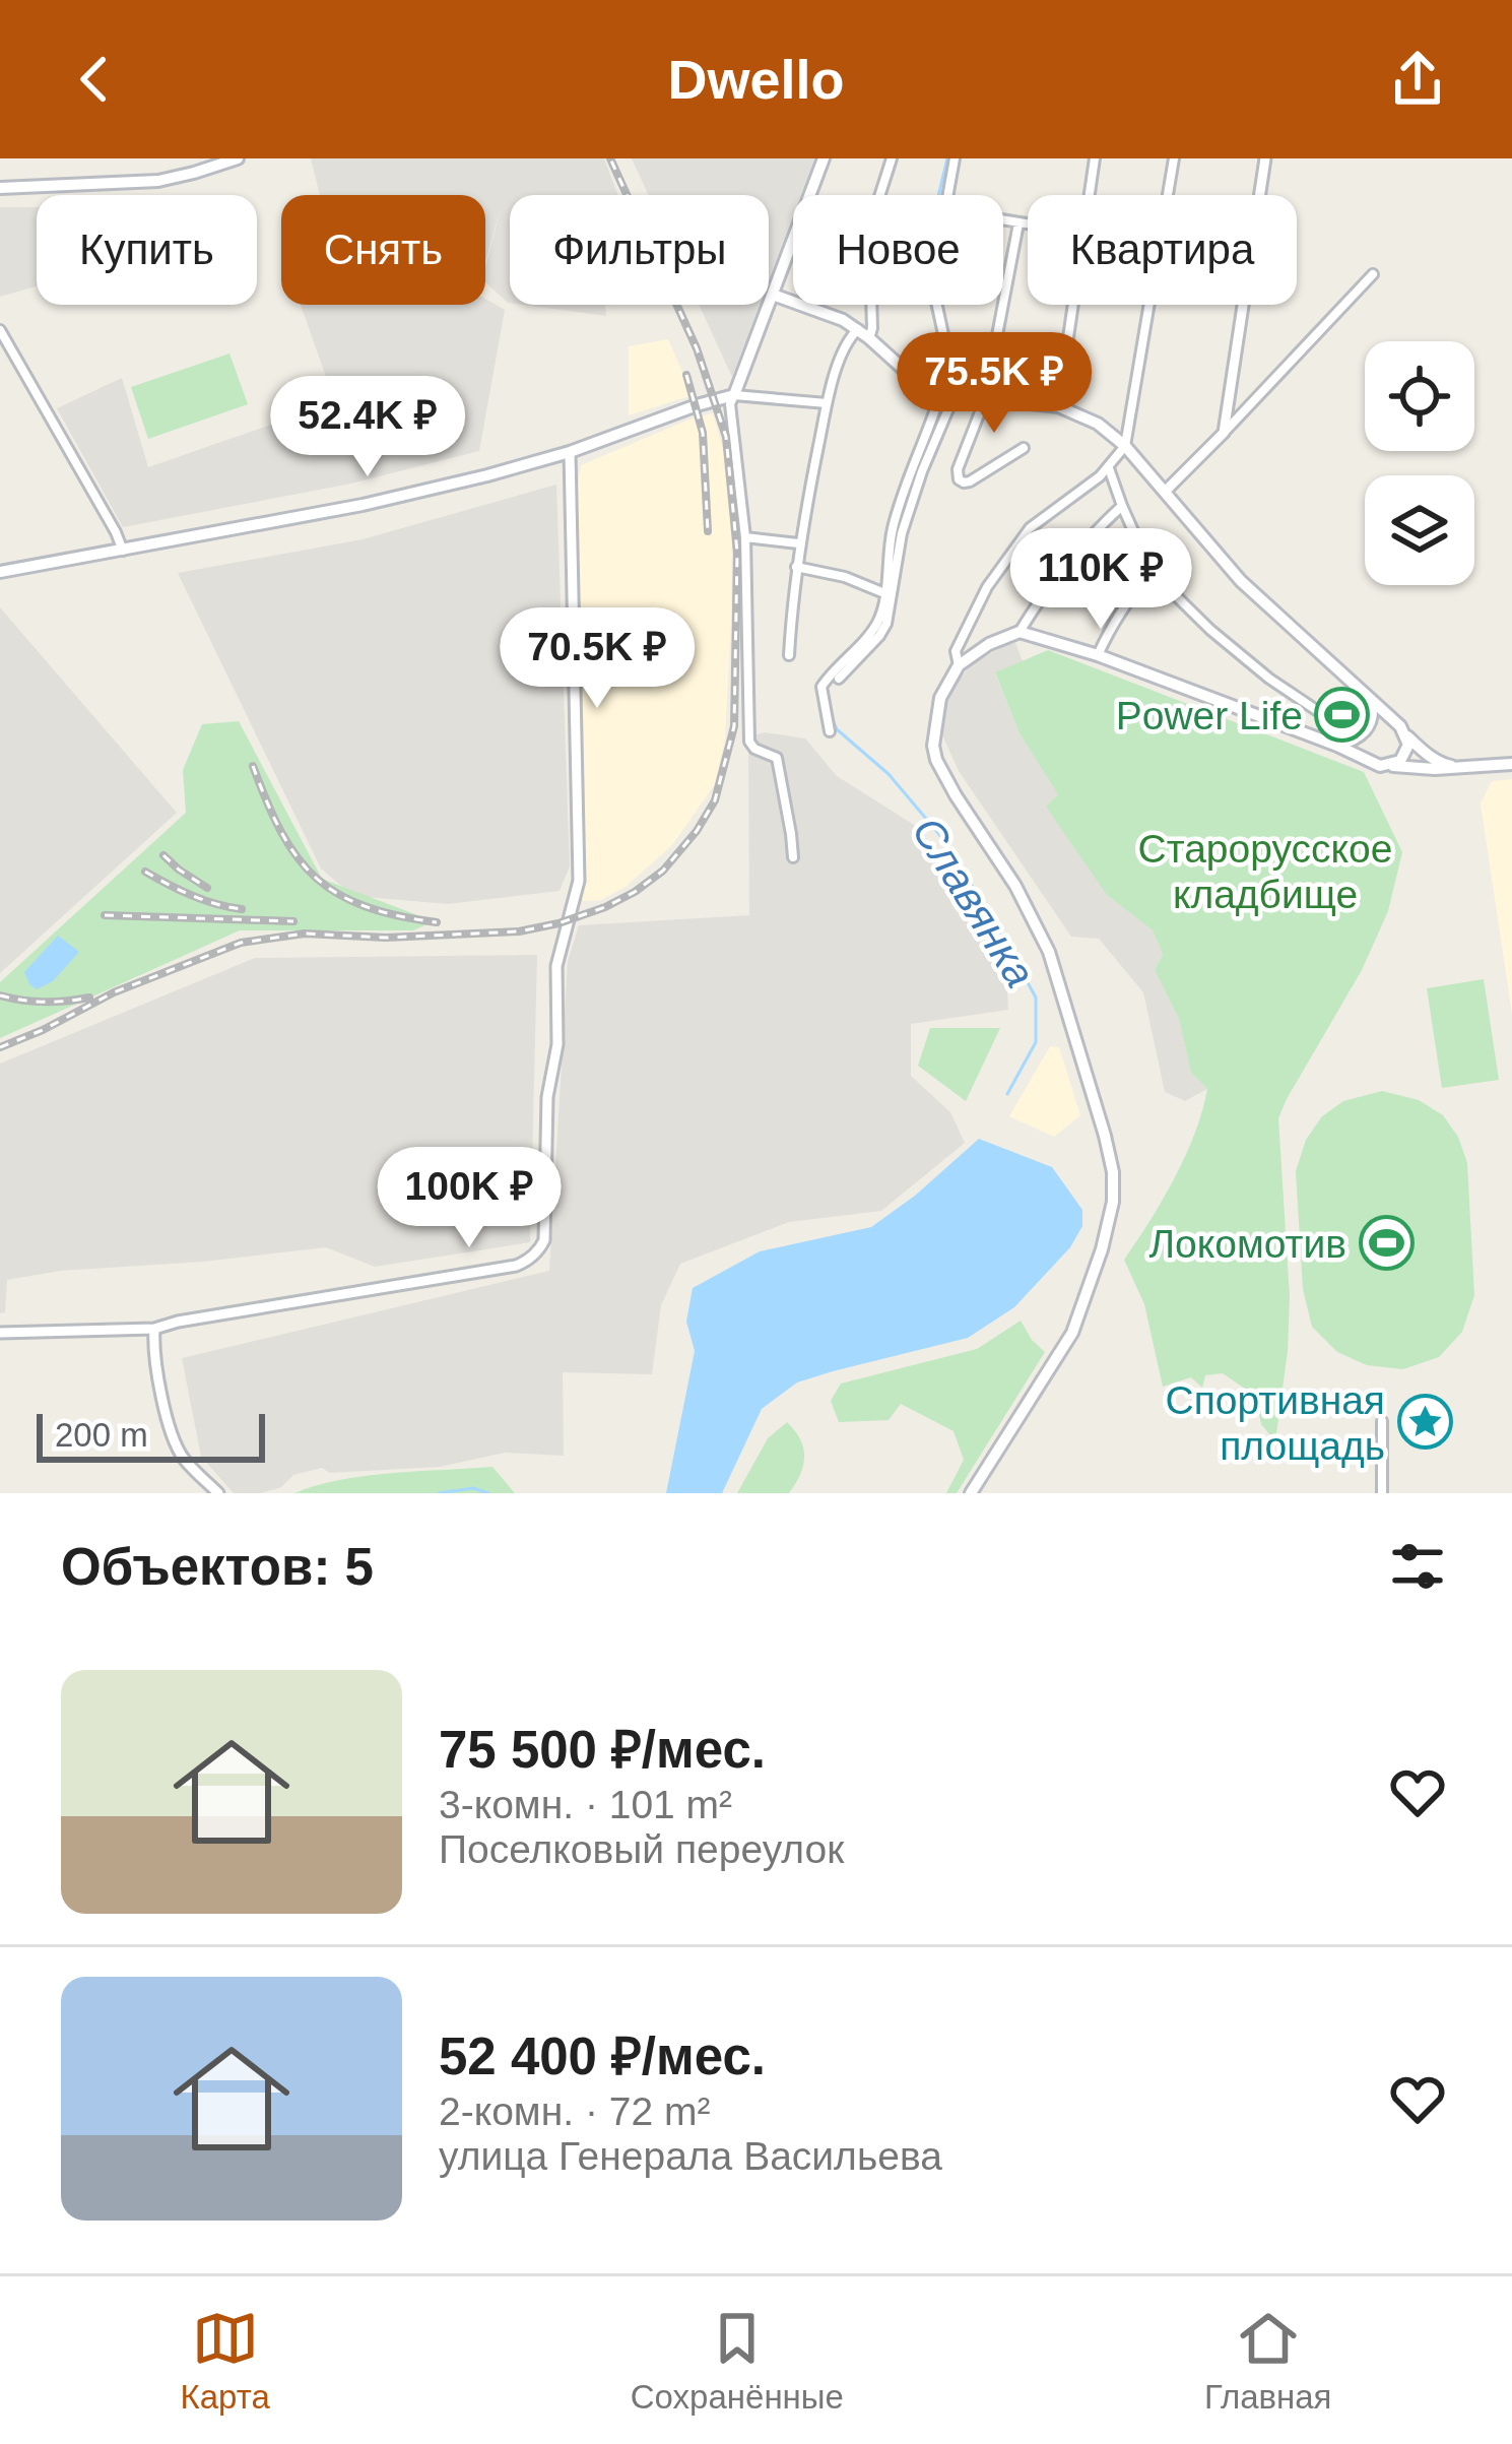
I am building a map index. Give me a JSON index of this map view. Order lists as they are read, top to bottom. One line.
{"water":["Славянка"],"parks":["Старорусское кладбище"],"places":{"sports":["Power Life","Локомотив"],"place":["Спортивная площадь"]},"scale_bar":"200 m","page":{"header":"Dwello","chip":["Купить","Снять","Фильтры","Новое","Квартира"],"price":["75.5K ₽","52.4K ₽","110K ₽","70.5K ₽","100K ₽"],"scale":"200 m","heading":"Объектов: 5","list":[{"name":"75 500 ₽/мес.","note":"3-комн. · 101 m² · Поселковый переулок"},{"name":"52 400 ₽/мес.","note":"2-комн. · 72 m² · улица Генерала Васильева"}],"tabs":["Карта","Сохранённые","Главная"]}}
